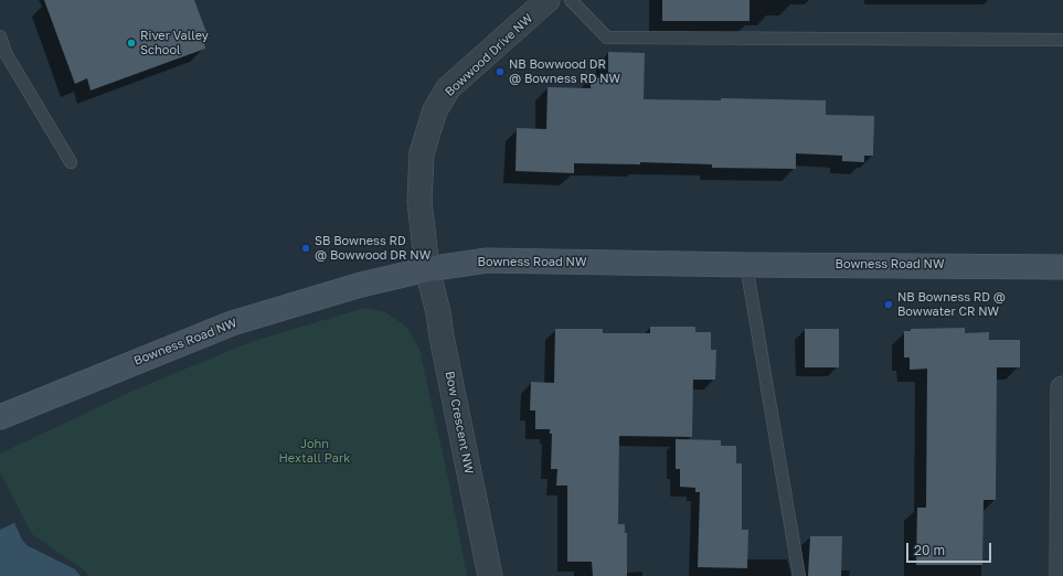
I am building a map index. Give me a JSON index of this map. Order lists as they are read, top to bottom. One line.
{"streets":{"street":["Bowwood Drive NW","Bowness Road NW","Bow Crescent NW"]},"crossings":[["Bowwood Drive NW","Bowness Road NW"],["Bowwood Drive NW","Bow Crescent NW"],["Bowness Road NW","Bow Crescent NW"]],"parks":["John Hextall Park"],"places":["River Valley School","NB Bowwood DR @ Bowness RD NW","SB Bowness RD @ Bowwood DR NW","NB Bowness RD @ Bowwater CR NW"],"scale_bar":"20 m"}
